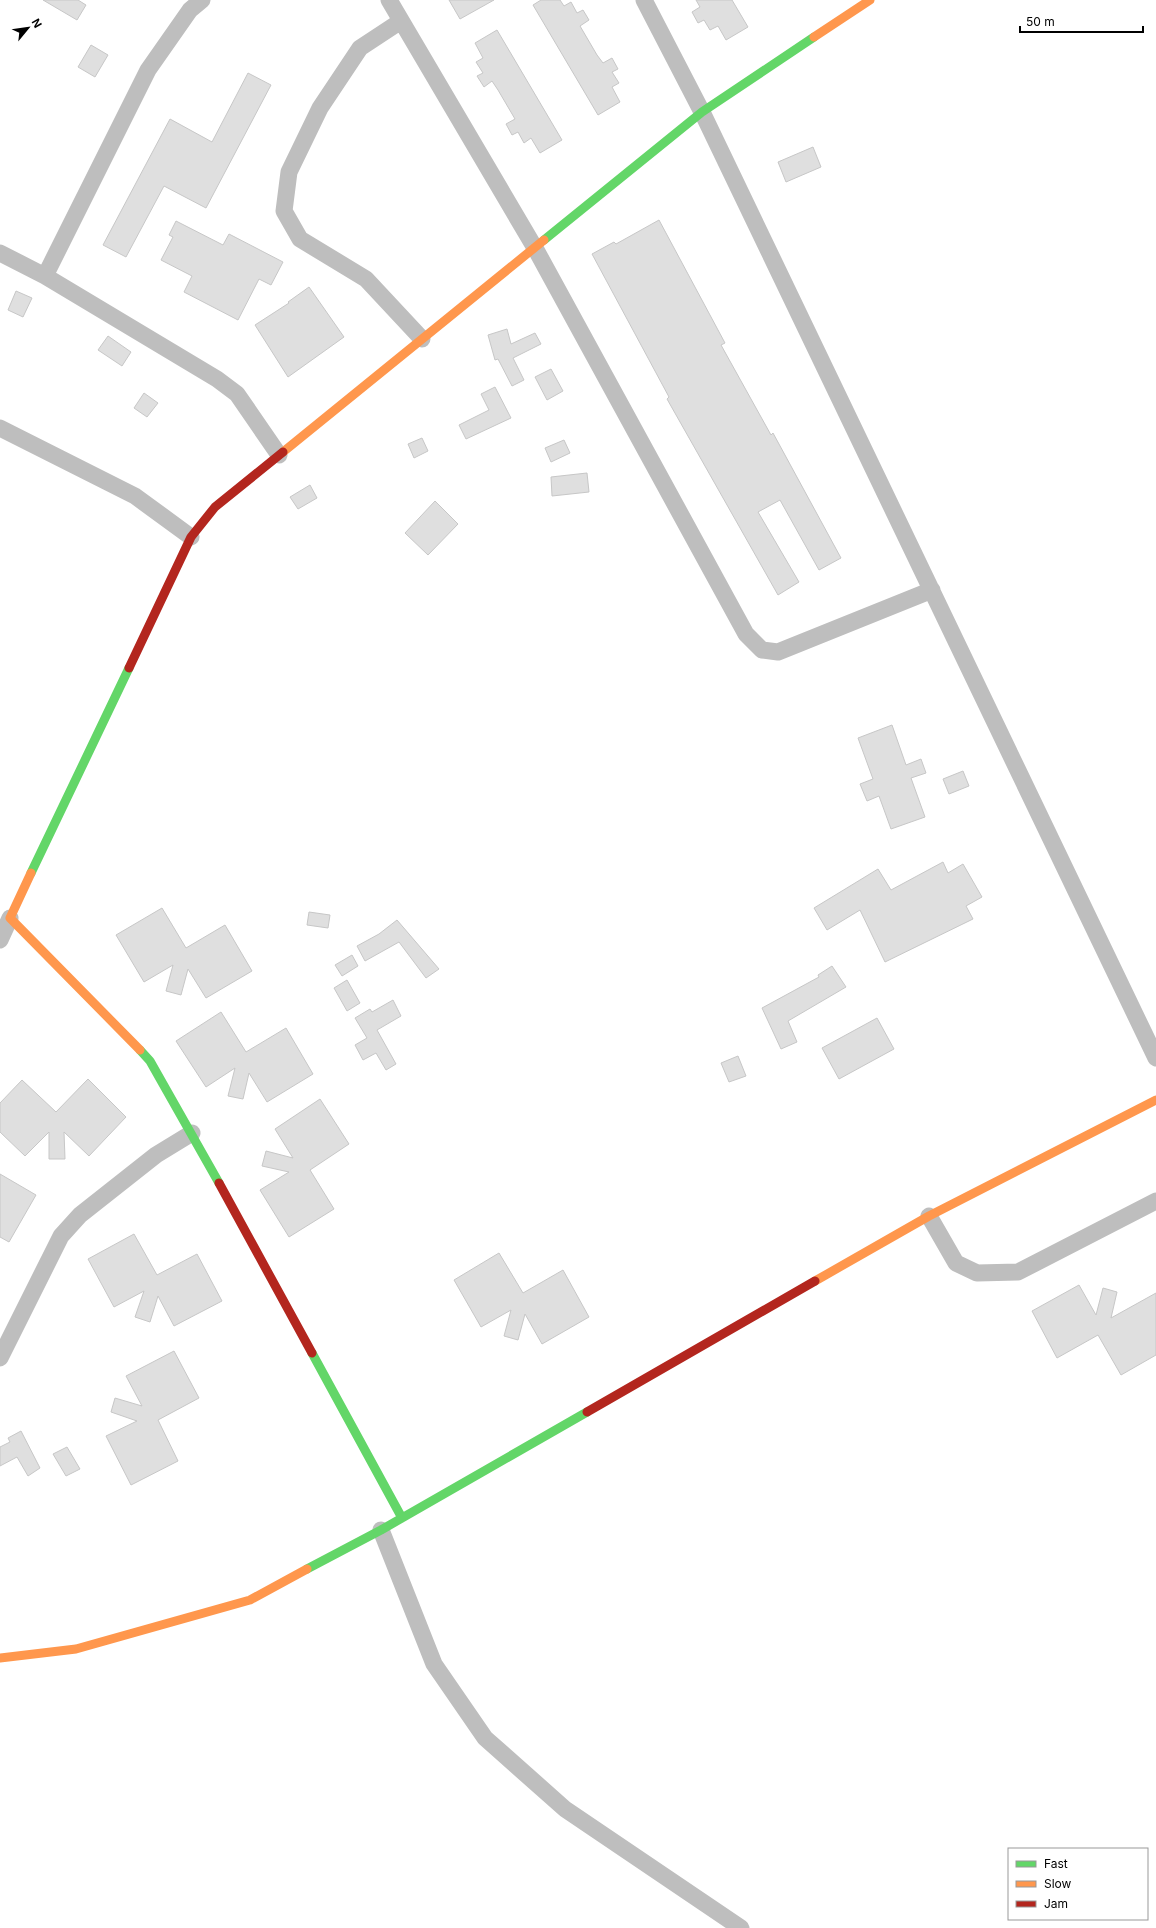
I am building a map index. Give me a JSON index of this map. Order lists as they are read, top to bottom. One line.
{"legend":["Fast","Slow","Jam"],"scale_bar":"50 m","north":"top right"}
